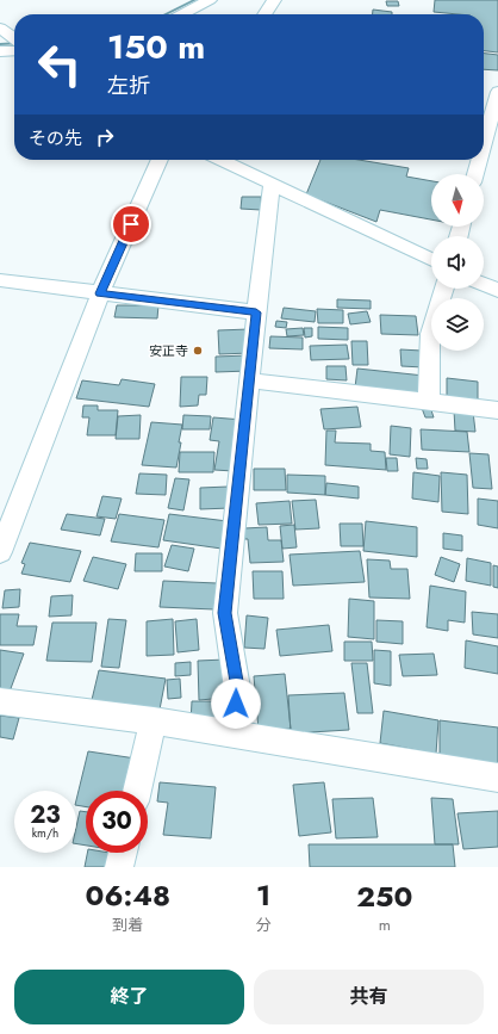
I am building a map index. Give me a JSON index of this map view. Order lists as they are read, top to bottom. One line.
{"places":["安正寺"],"north":"bottom","page":{"turn":["150 m","左折"],"then":"その先","speed":"23 km/h","limit":"30","eta":["06:48","到着","1","分","250","m"],"buttons":["終了","共有"]}}
